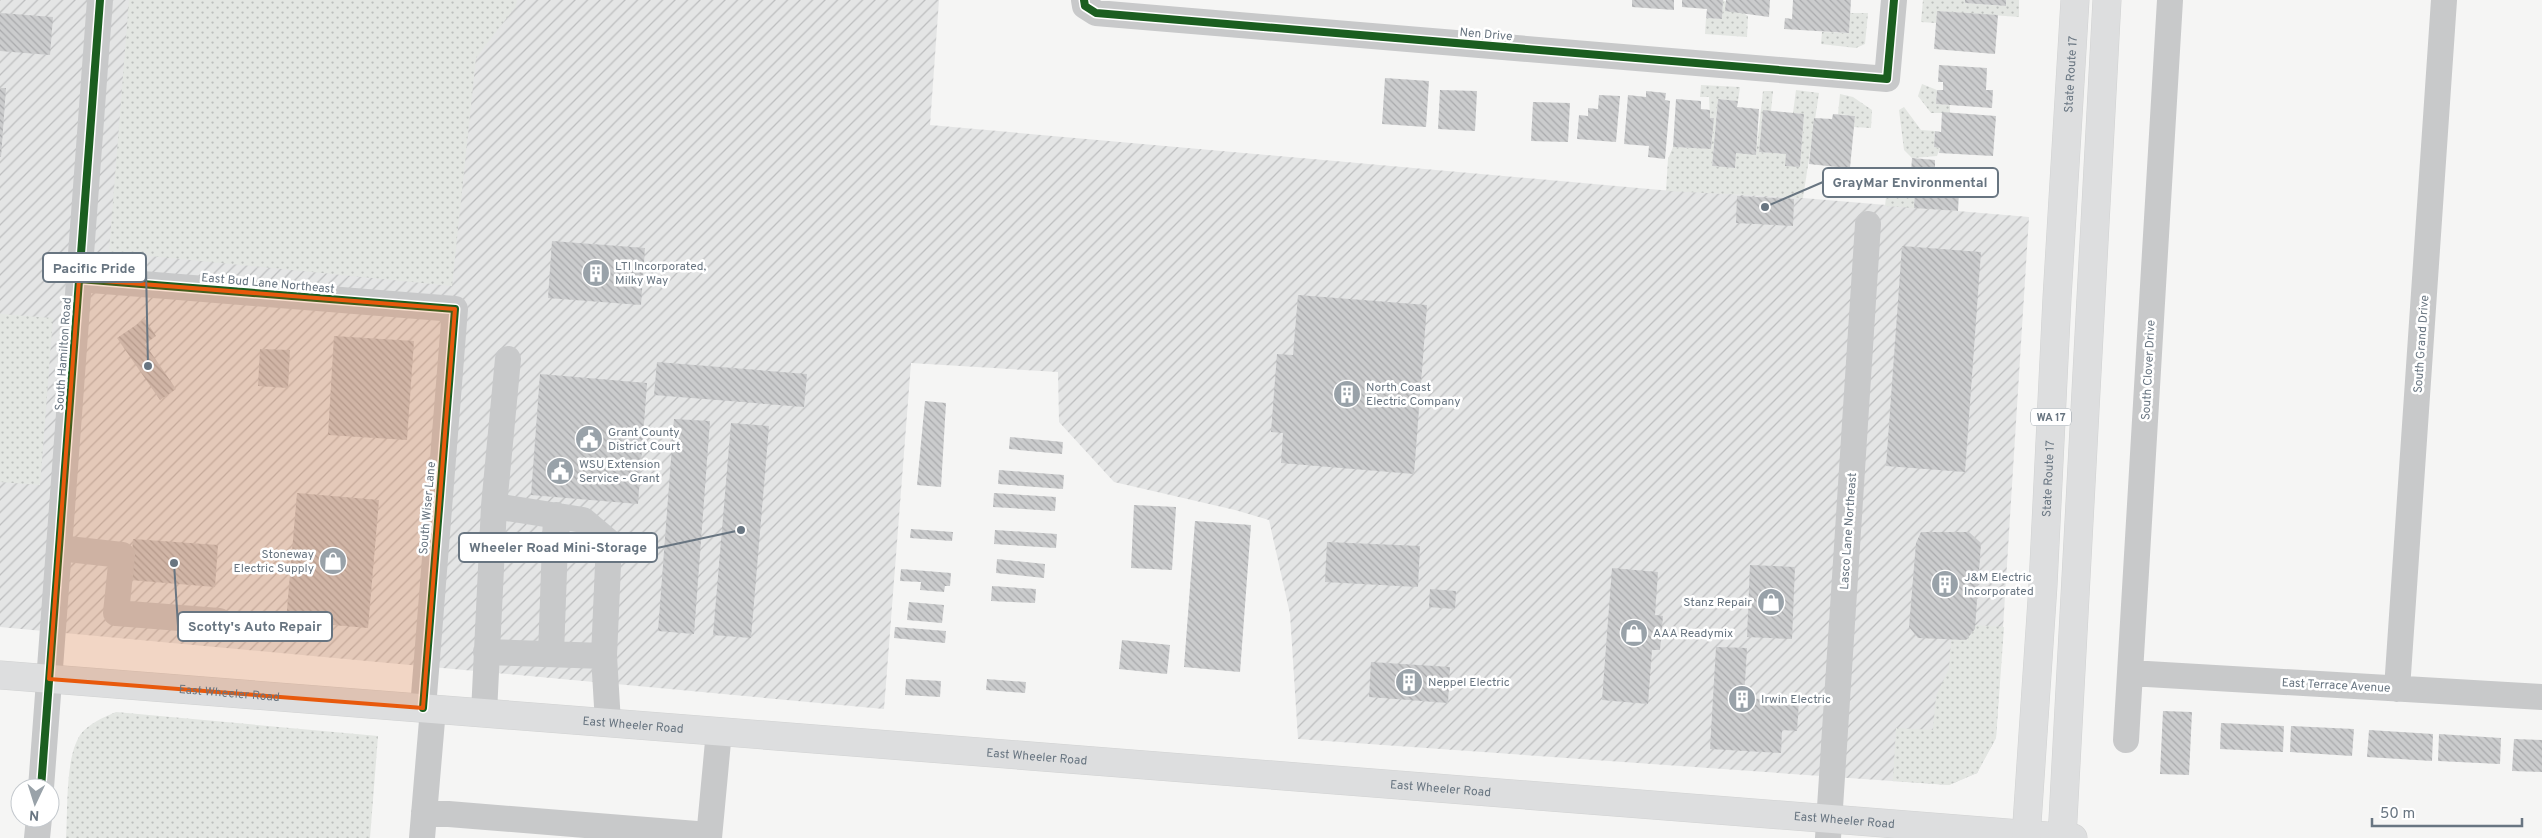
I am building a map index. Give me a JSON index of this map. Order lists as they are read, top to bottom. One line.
{"streets":{"main road":["State Route 17","WA 17","East Wheeler Road"],"street":["Nen Drive","East Bud Lane Northeast","South Grand Drive","South Hamilton Road","South Clover Drive","South Wiser Lane","Lasco Lane Northeast","East Terrace Avenue"]},"crossings":[["State Route 17","East Wheeler Road"],["East Bud Lane Northeast","South Hamilton Road"],["East Bud Lane Northeast","South Wiser Lane"],["South Grand Drive","East Terrace Avenue"],["South Hamilton Road","East Wheeler Road"],["South Clover Drive","East Terrace Avenue"],["WA 17","East Wheeler Road"],["South Wiser Lane","East Wheeler Road"],["Lasco Lane Northeast","East Wheeler Road"]],"places":{"other":["GrayMar Environmental","Pacific Pride","Wheeler Road Mini-Storage","Scotty's Auto Repair"],"building":["LTI Incorporated, Milky Way","North Coast Electric Company","J&M Electric Incorporated","Neppel Electric","Irwin Electric"],"public building":["Grant County District Court","WSU Extension Service - Grant"],"shop":["Stoneway Electric Supply","Stanz Repair","AAA Readymix"]},"scale_bar":"50 m","north":"bottom"}
